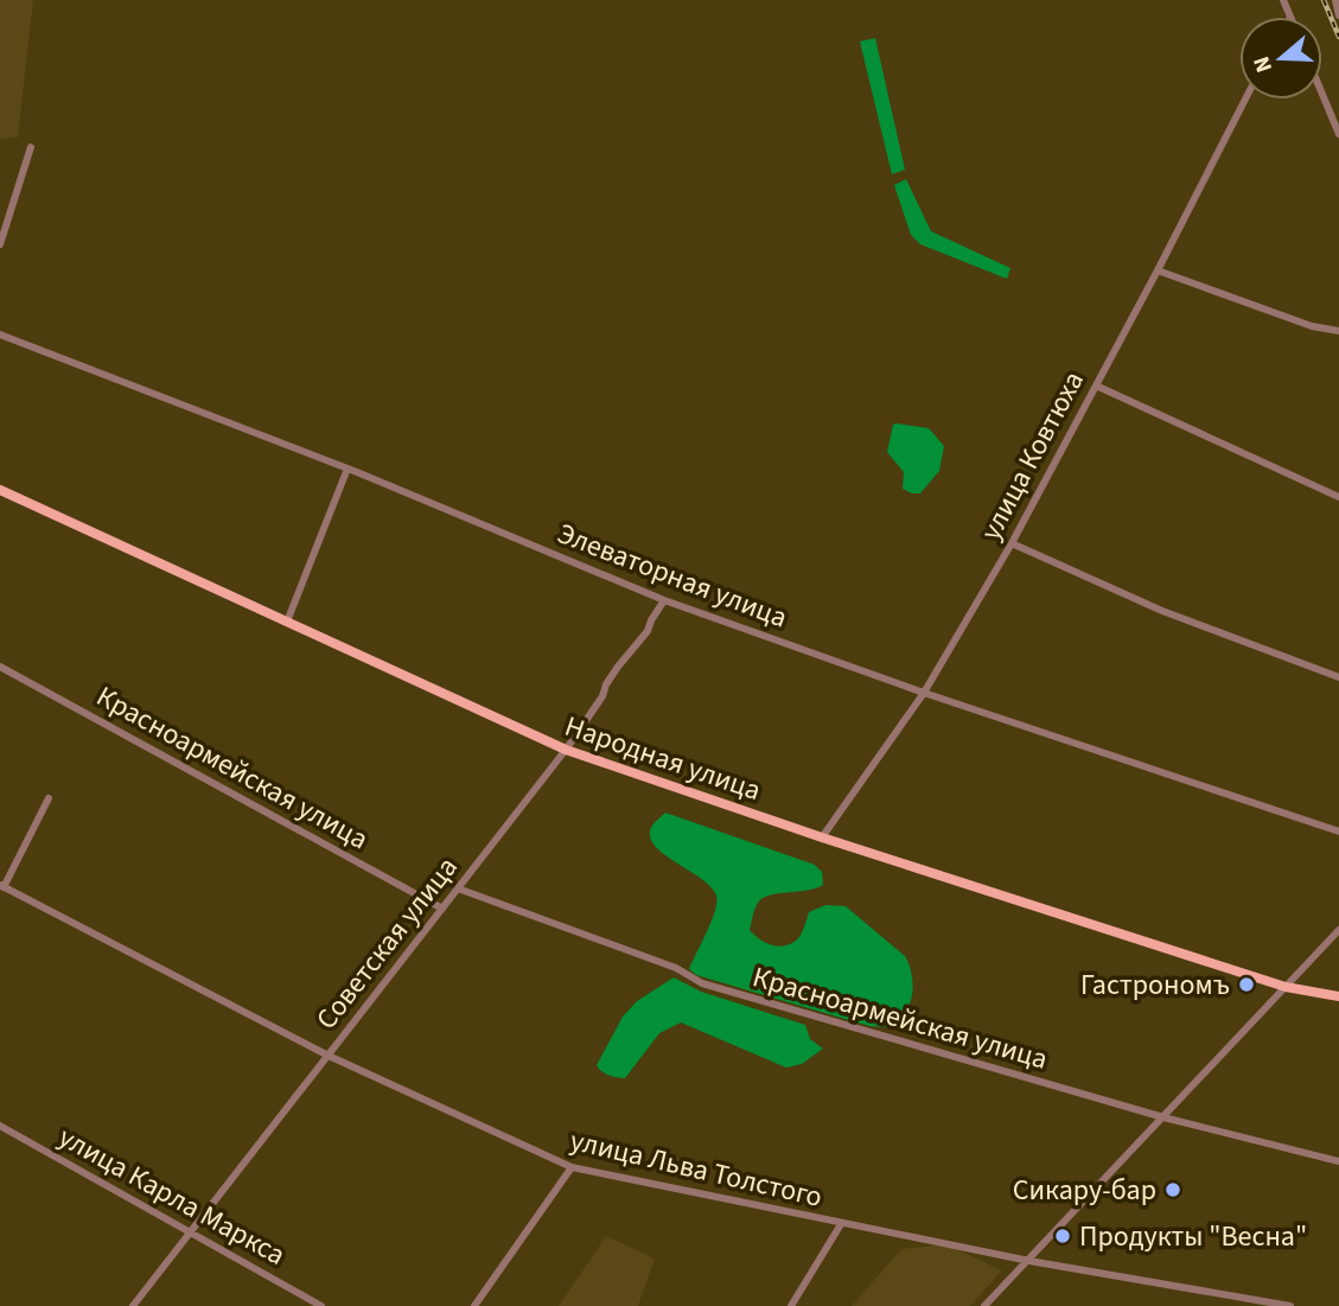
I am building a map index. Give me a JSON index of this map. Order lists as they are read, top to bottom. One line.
{"streets":{"main road":["Народная улица"],"street":["улица Ковтюха","Элеваторная улица","Красноармейская улица","Советская улица","улица Льва Толстого","улица Карла Маркса"]},"crossings":[["улица Ковтюха","Элеваторная улица"],["улица Ковтюха","Народная улица"],["Элеваторная улица","Советская улица"],["Народная улица","Советская улица"],["Красноармейская улица","Советская улица"],["Советская улица","улица Льва Толстого"],["Советская улица","улица Карла Маркса"]],"places":["Гастрономъ","Сикару-бар","Продукты \"Весна\""],"north":"left"}
